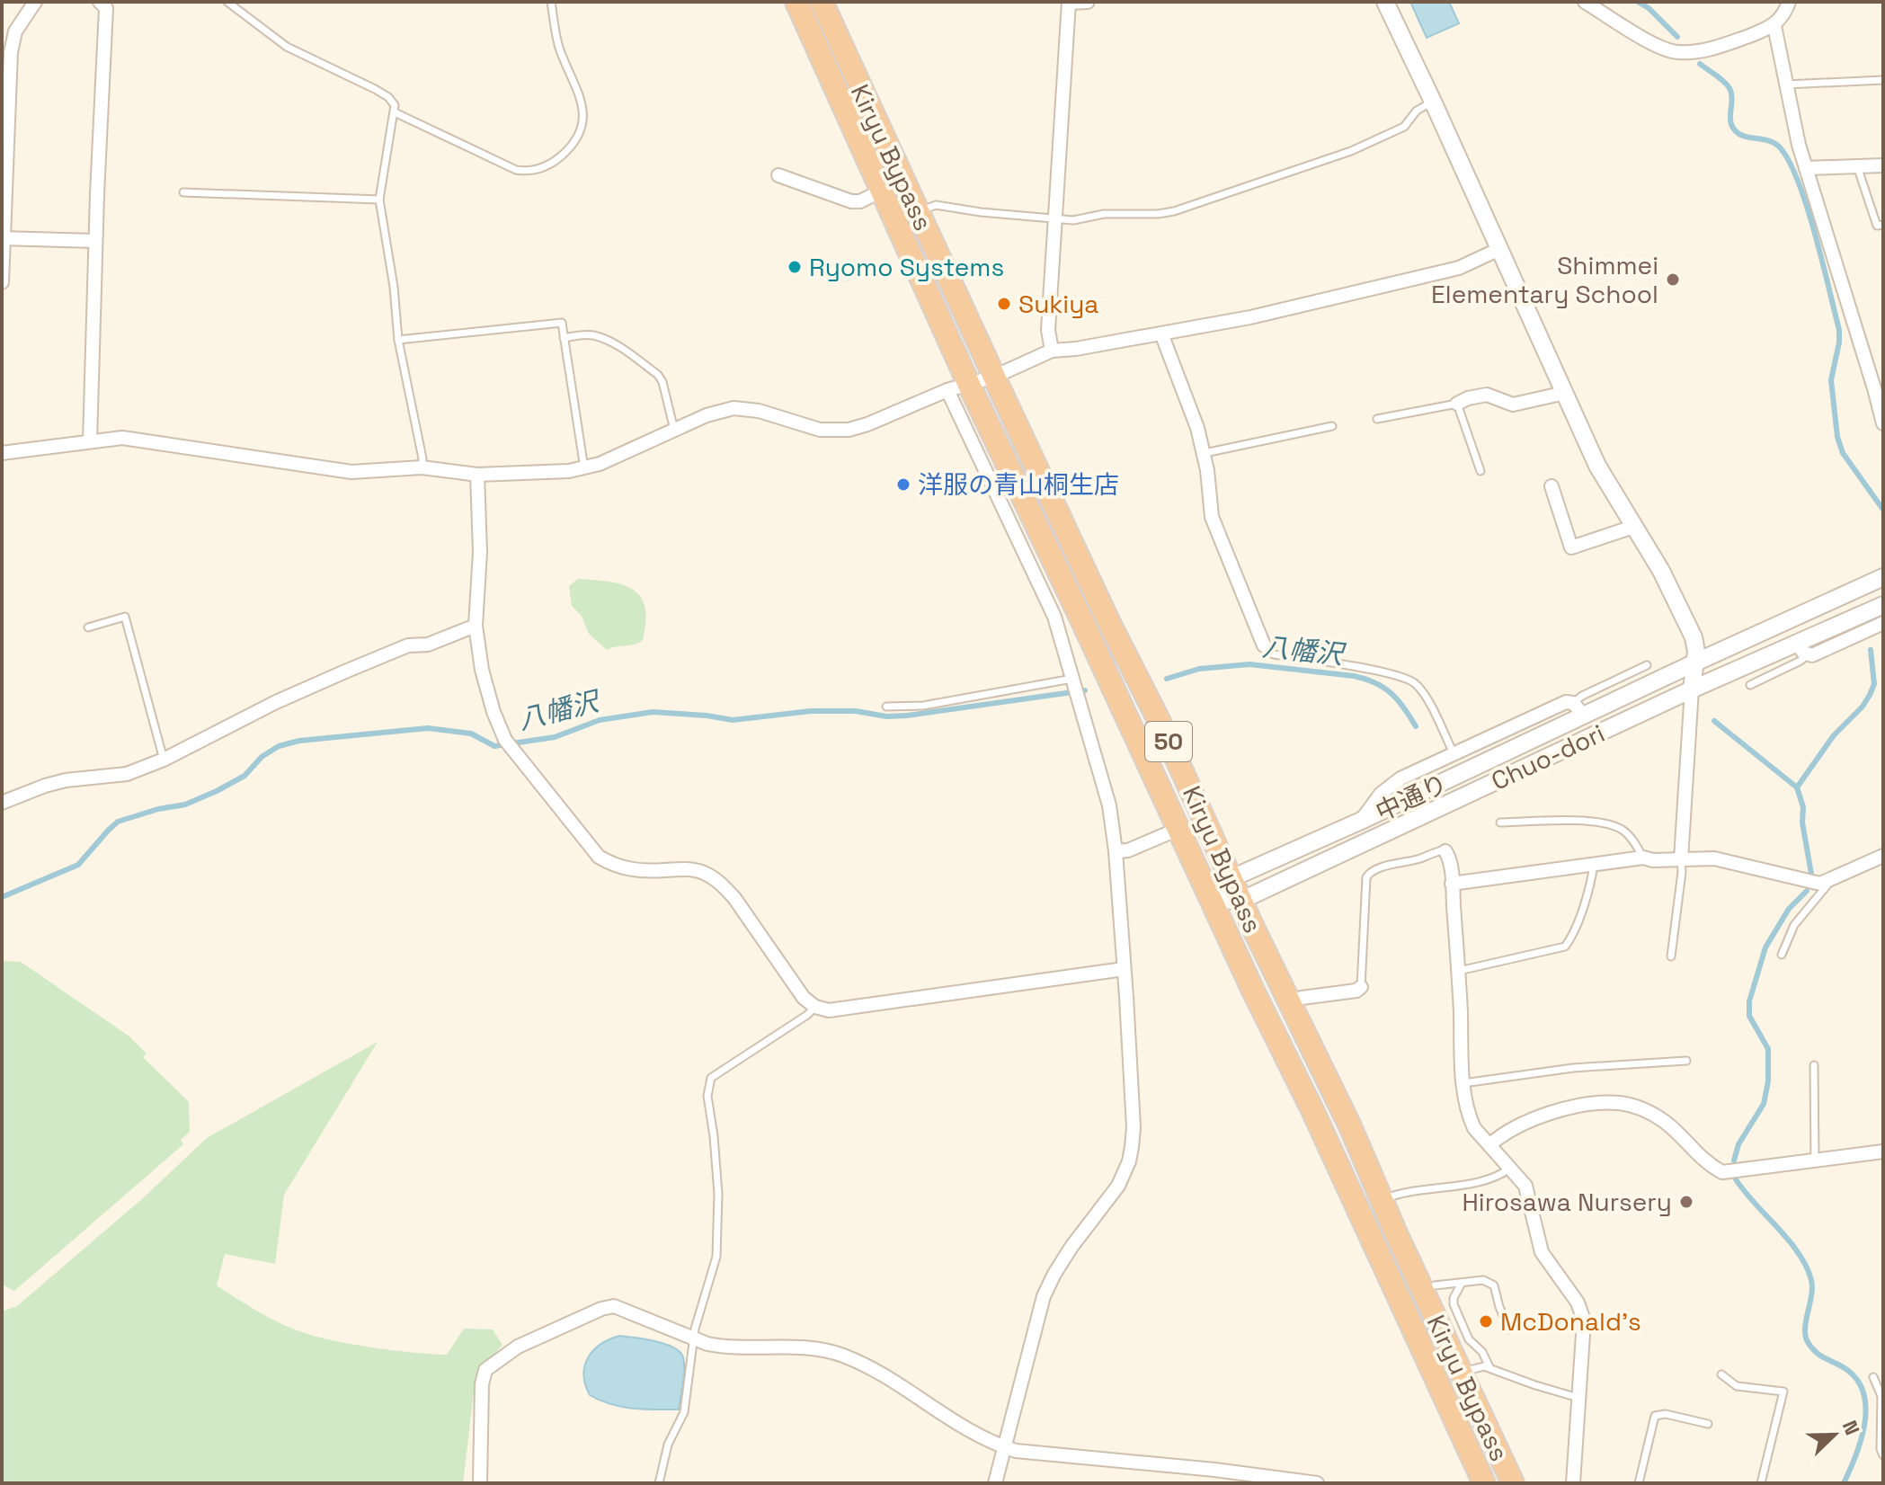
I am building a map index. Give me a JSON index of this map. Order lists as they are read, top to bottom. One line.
{"streets":{"highway":["Kiryu Bypass","50"],"street":["Chuo-dori","中通り"]},"crossings":[["Kiryu Bypass","Chuo-dori"],["Kiryu Bypass","中通り"],["Chuo-dori","中通り"]],"water":["八幡沢"],"places":["Ryomo Systems","Shimmei Elementary School","Sukiya","洋服の青山桐生店","Hirosawa Nursery","McDonald's"],"north":"top right"}
